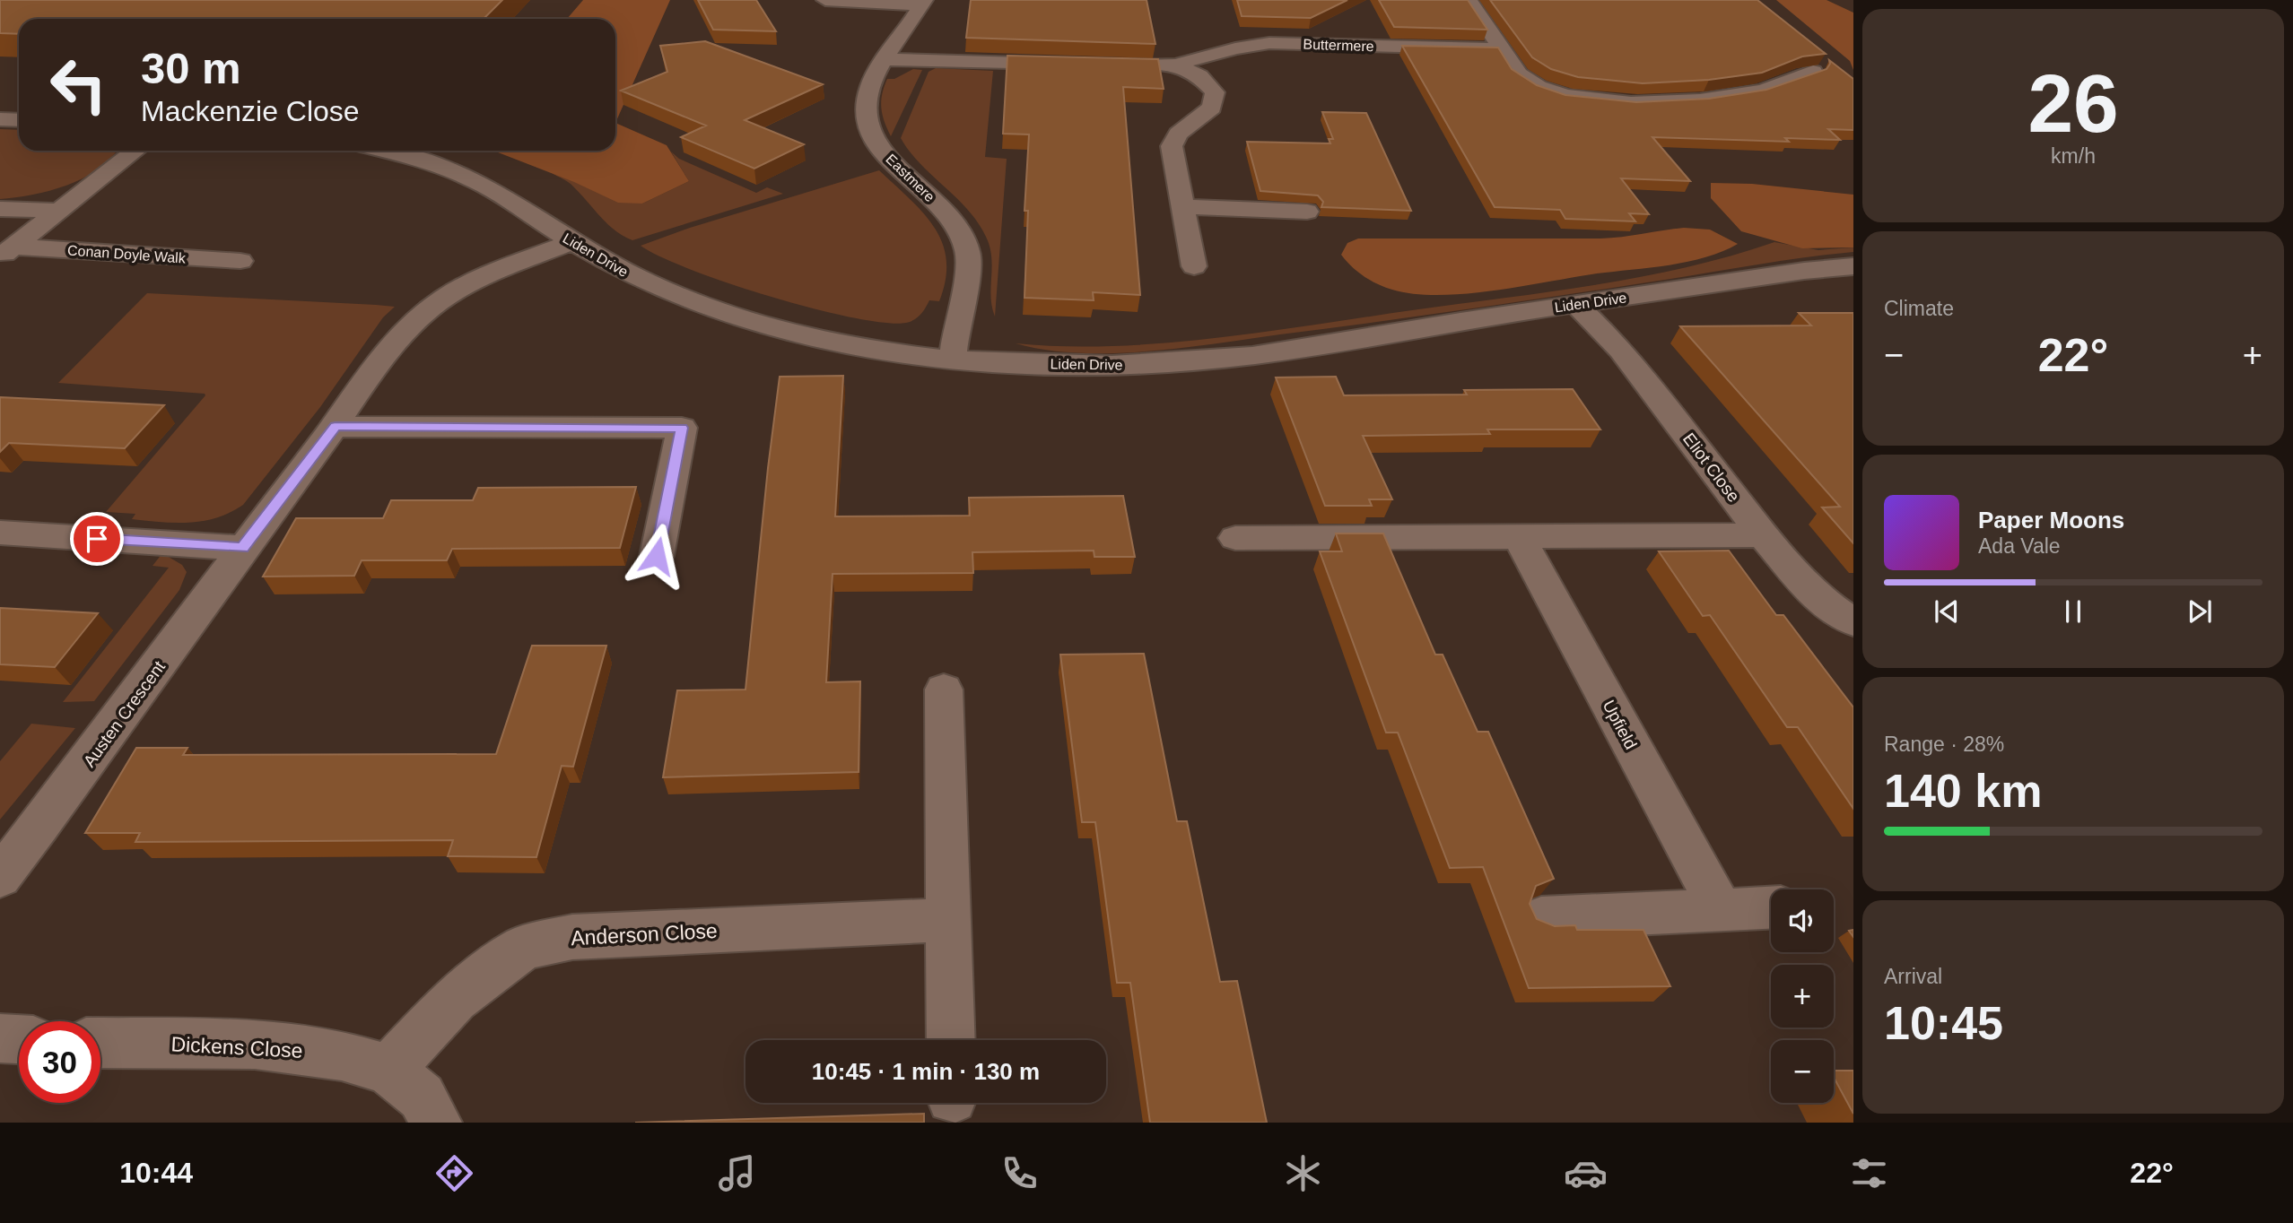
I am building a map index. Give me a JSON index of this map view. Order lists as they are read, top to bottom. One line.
{"streets":{"street":["Buttermere","Eastmere","Conan Doyle Walk","Liden Drive","Eliot Close","Austen Crescent","Upfield","Anderson Close","Dickens Close"]},"crossings":[["Eastmere","Liden Drive"],["Liden Drive","Eliot Close"],["Liden Drive","Austen Crescent"],["Anderson Close","Dickens Close"]],"page":{"tile":[["26","km/h"],"Climate",["Range · 28%","140 km"],["Arrival","10:45"]],"turn":["30 m","Mackenzie Close"],"heat":["−","22°","+"],"song":["Paper Moons","Ada Vale"],"map_buttons":["+","−"],"limit":"30","trip":"10:45 · 1 min · 130 m","tabs":["10:44","22°"]}}
